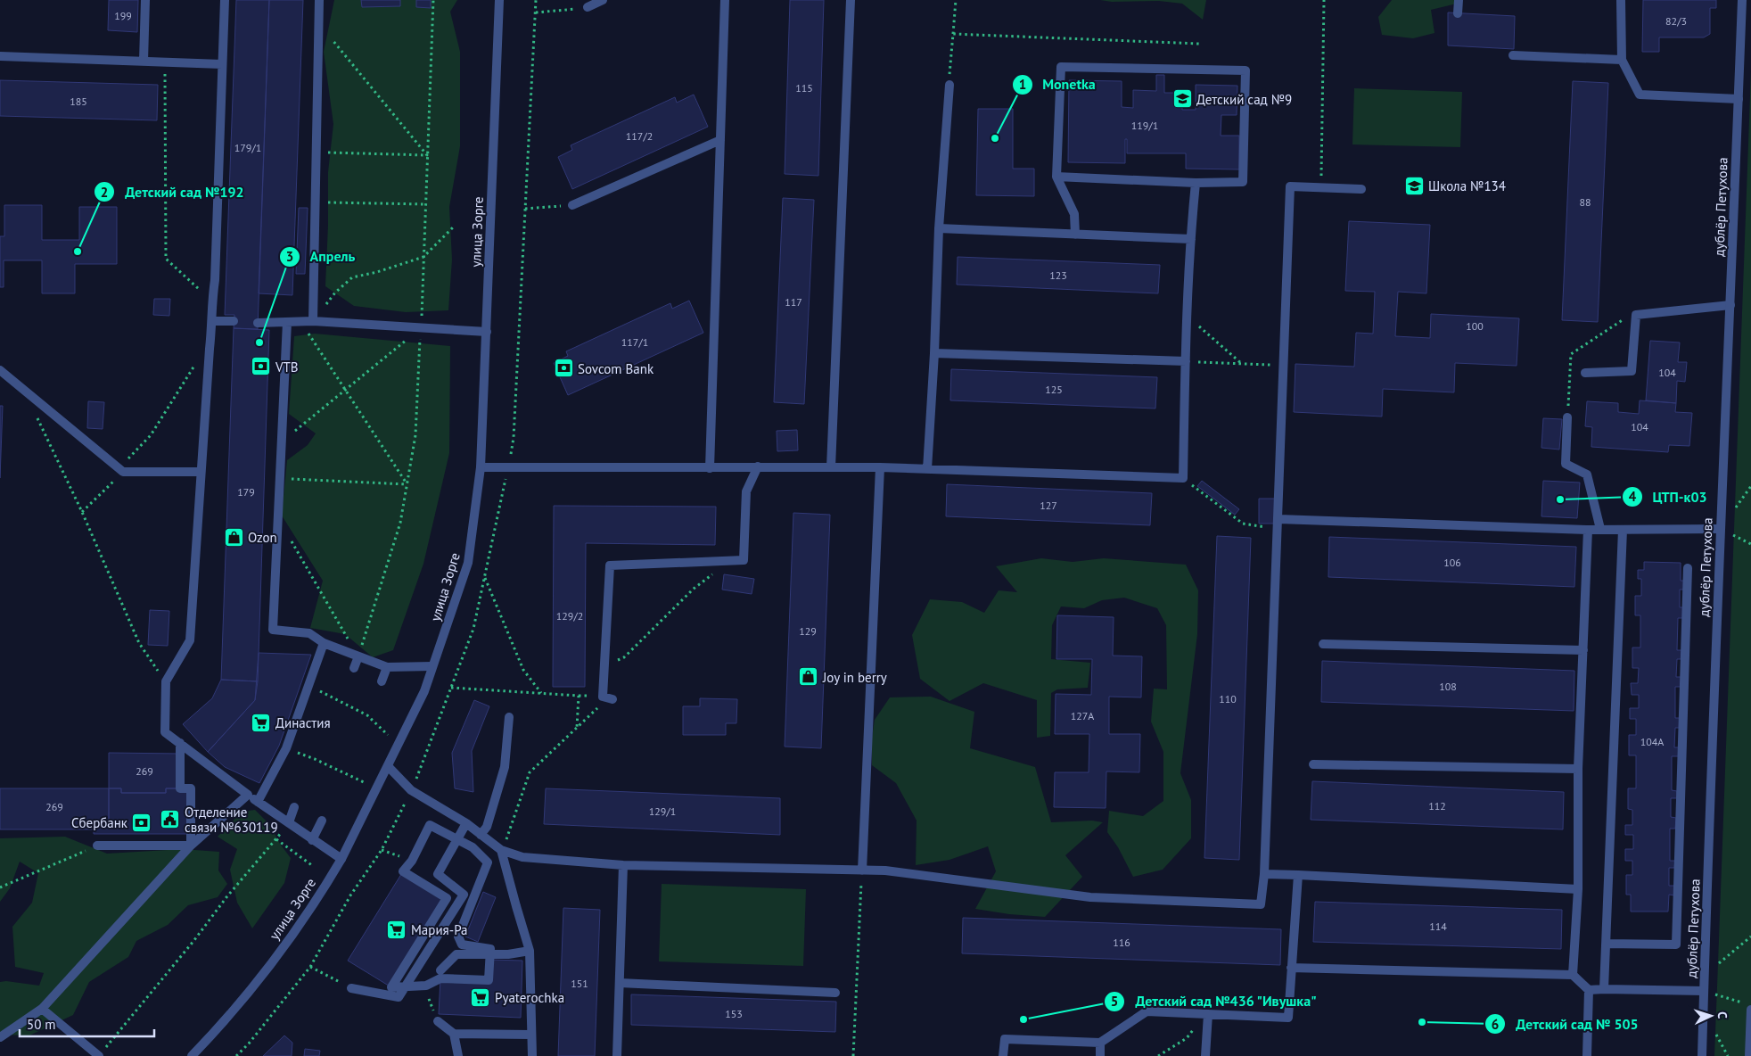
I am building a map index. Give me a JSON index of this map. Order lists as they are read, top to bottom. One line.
{"streets":{"street":["дублёр Петухова","улица Зорге"]},"places":{"school or university":["Детский сад №9","Школа №134"],"other":["Monetka","Детский сад №192","Апрель","ЦТП-к03","Детский сад №436 \"Ивушка\"","Детский сад № 505"],"bank":["VTB","Sovcom Bank","Сбербанк"],"shop":["Ozon","Joy in berry"],"supermarket":["Династия","Мария-Ра","Pyaterochka"],"public building":["Отделение связи №630119"]},"house_numbers":["199","82/3","115","185","119/1","117/2","179/1","88","123","117","100","117/1","104","125","104","179","127","106","129/2","129","108","110","127А","104А","269","112","269","129/1","114","116","151","153"],"scale_bar":"50 m","north":"right"}
